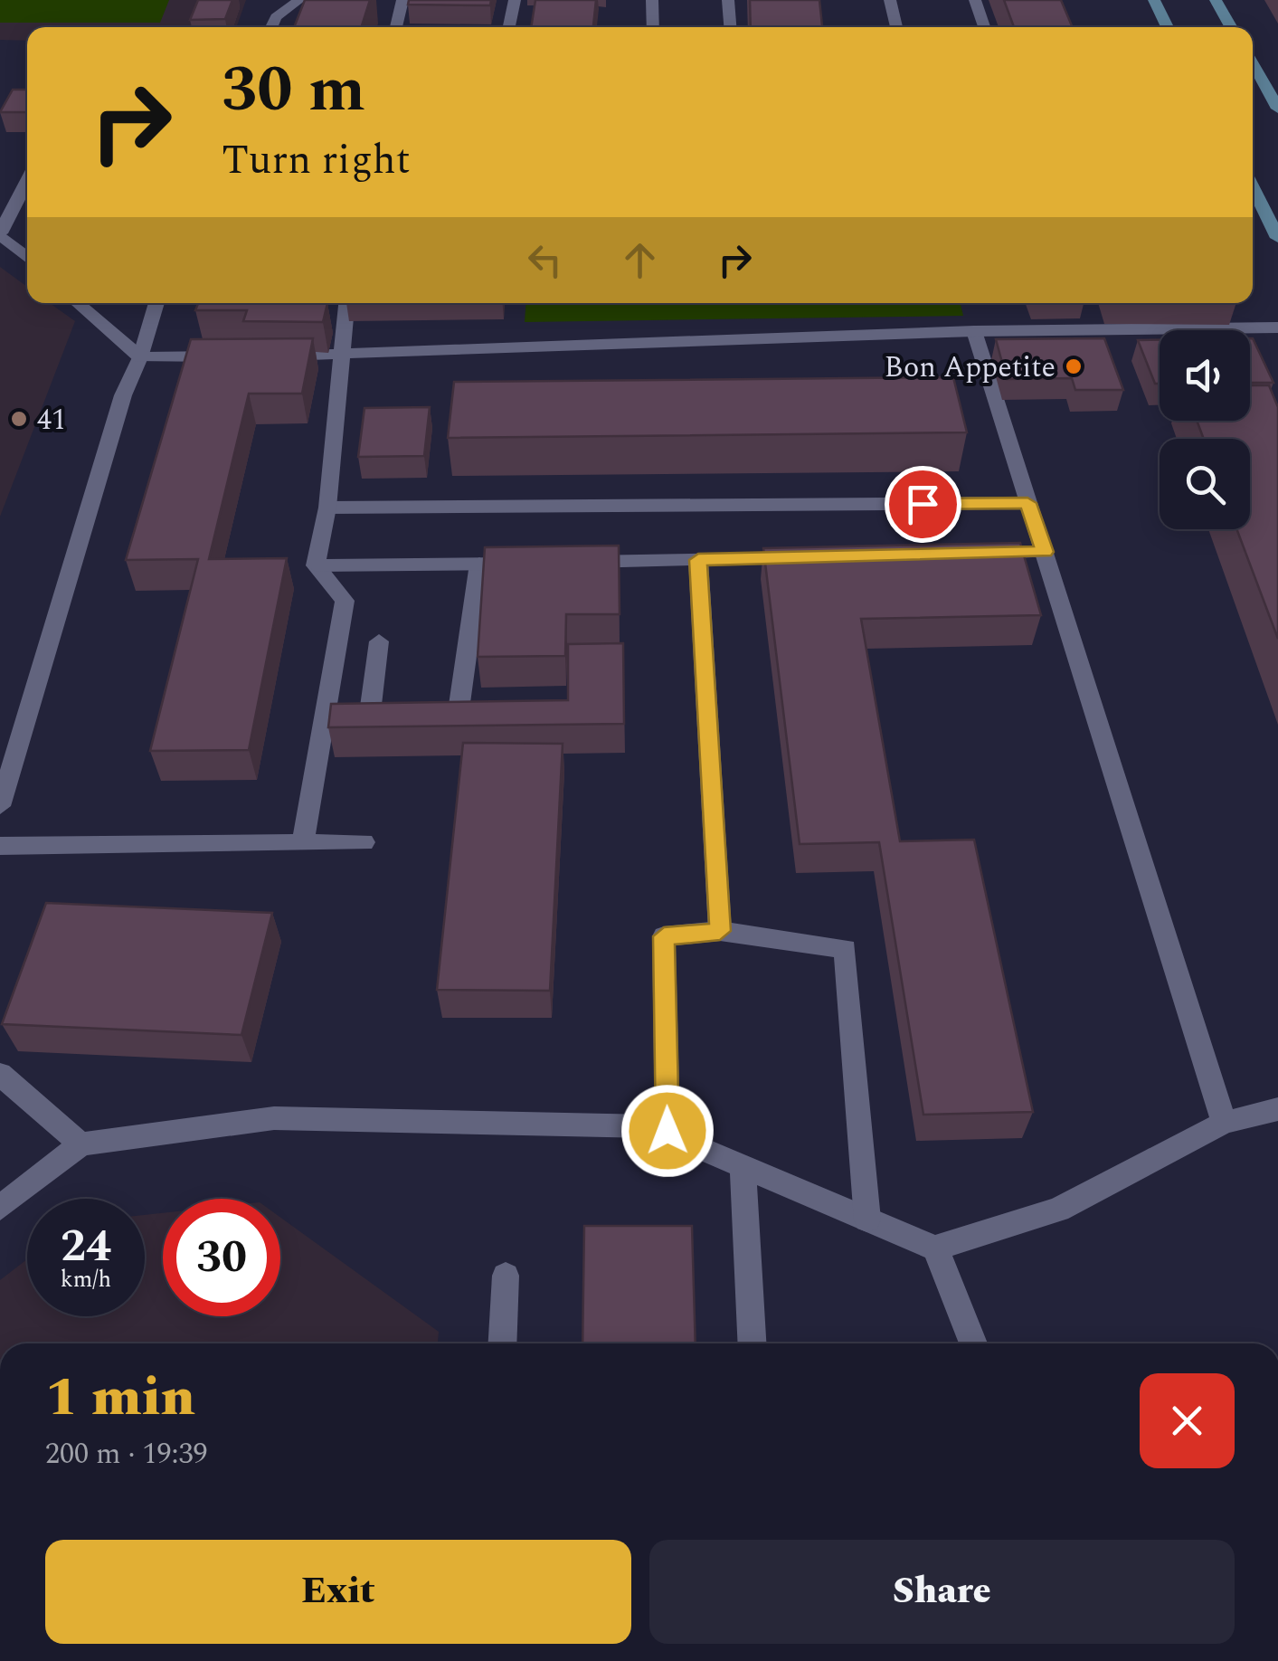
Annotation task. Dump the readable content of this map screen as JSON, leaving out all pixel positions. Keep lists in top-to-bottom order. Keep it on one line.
{"places":["Bon Appetite","41"],"page":{"turn":["30 m","Turn right"],"speed":"24 km/h","limit":"30","heading":["1 min","200 m · 19:39"],"buttons":["Exit","Share"]}}
